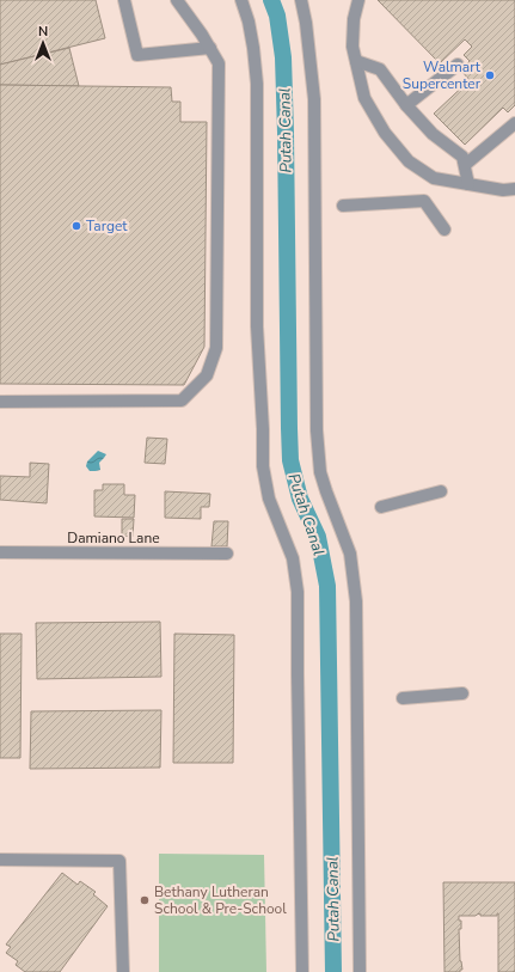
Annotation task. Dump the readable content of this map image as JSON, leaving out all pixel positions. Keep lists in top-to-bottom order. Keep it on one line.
{"streets":{"street":["Damiano Lane"]},"water":["Putah Canal"],"places":["Walmart Supercenter","Target","Bethany Lutheran School & Pre-School"],"north":"top"}
